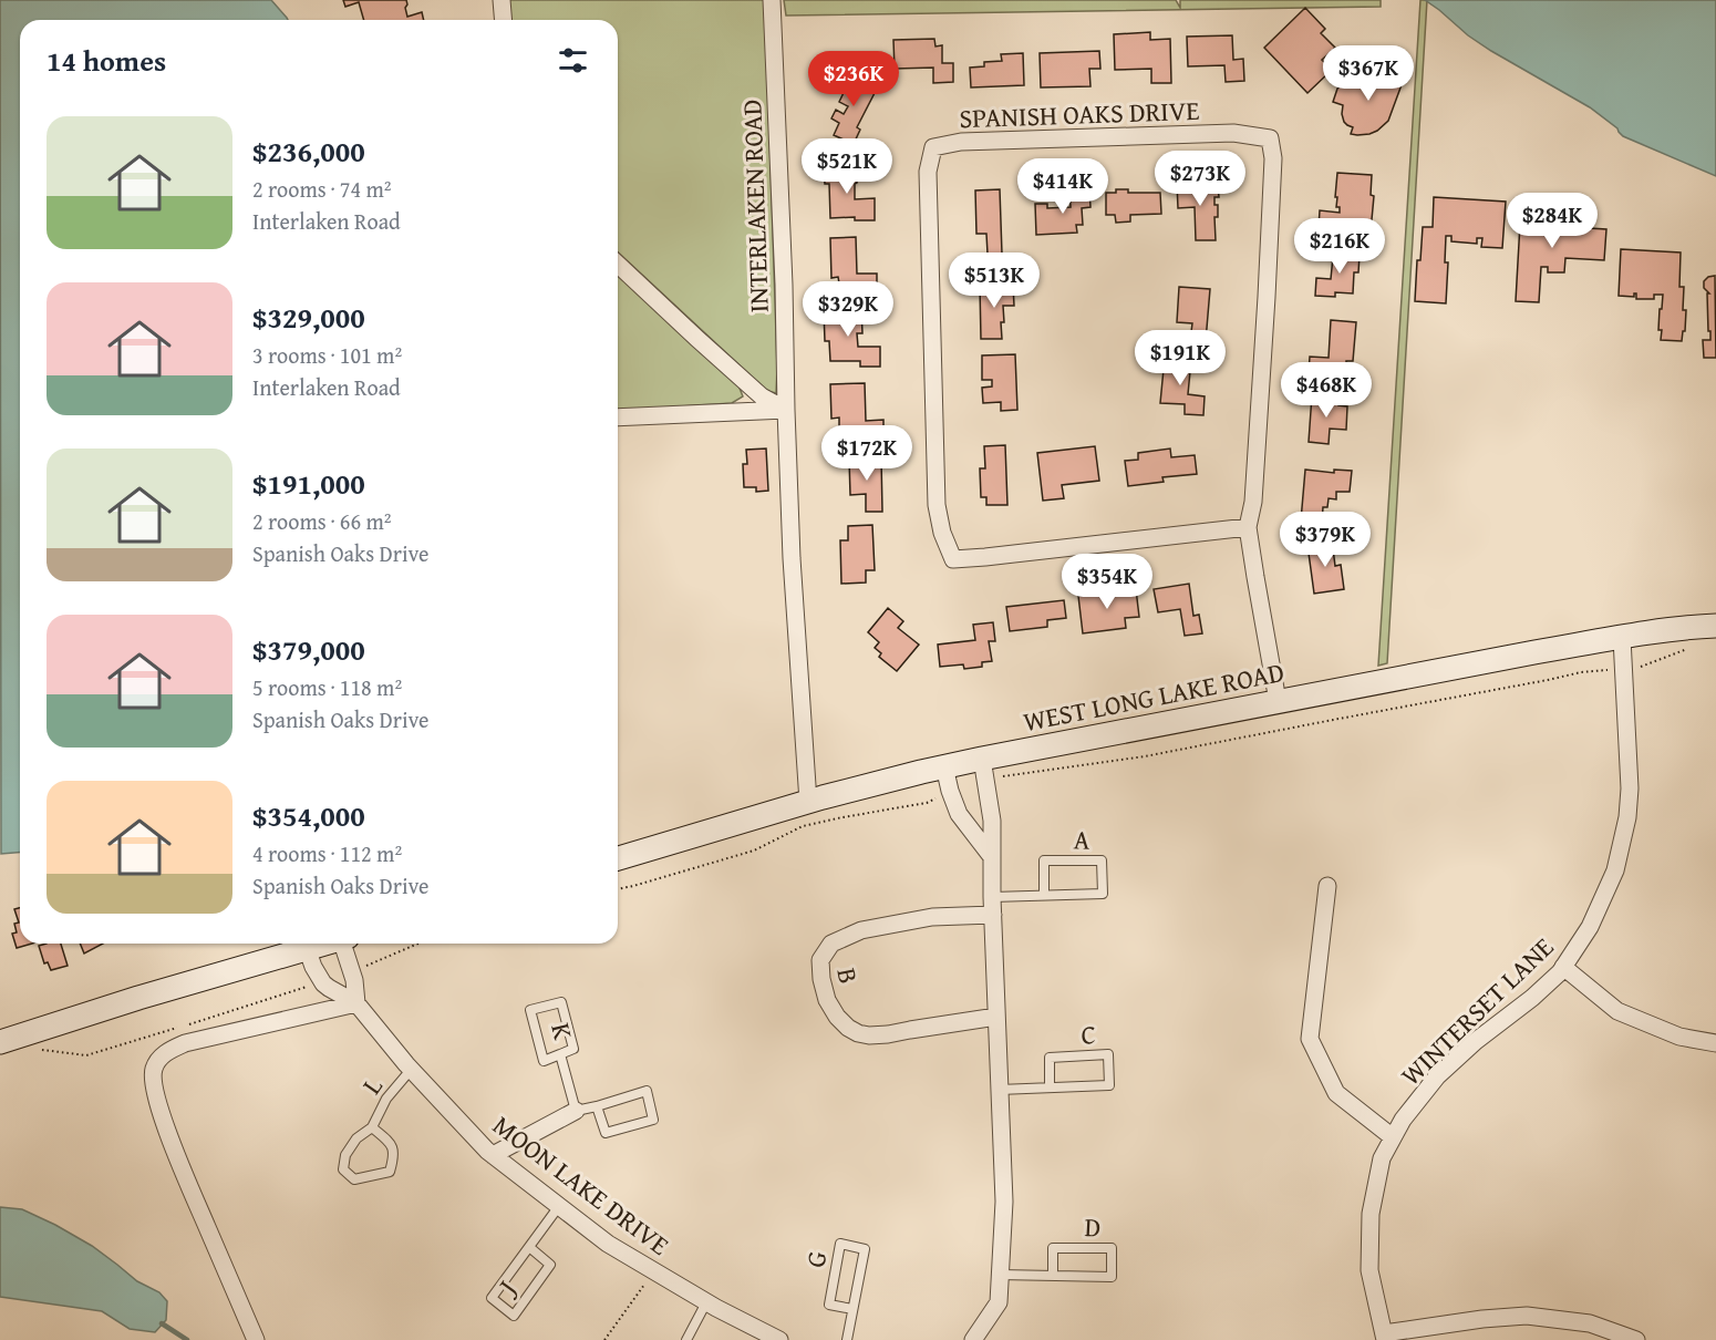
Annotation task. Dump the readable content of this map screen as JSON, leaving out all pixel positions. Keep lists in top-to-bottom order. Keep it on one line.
{"streets":{"main road":["WEST LONG LAKE ROAD"],"street":["SPANISH OAKS DRIVE","INTERLAKEN ROAD","B","WINTERSET LANE","MOON LAKE DRIVE"],"lane":["A","K","C","L","D","G","J"]},"crossings":[["SPANISH OAKS DRIVE","WEST LONG LAKE ROAD"],["INTERLAKEN ROAD","WEST LONG LAKE ROAD"],["WEST LONG LAKE ROAD","WINTERSET LANE"],["L","MOON LAKE DRIVE"],["MOON LAKE DRIVE","J"]],"page":{"heading":"14 homes","price":["$367K","$236K","$521K","$273K","$414K","$284K","$216K","$513K","$329K","$191K","$468K","$172K","$379K","$354K"],"list":[{"name":"$236,000","note":"2 rooms · 74 m² · Interlaken Road"},{"name":"$329,000","note":"3 rooms · 101 m² · Interlaken Road"},{"name":"$191,000","note":"2 rooms · 66 m² · Spanish Oaks Drive"},{"name":"$379,000","note":"5 rooms · 118 m² · Spanish Oaks Drive"},{"name":"$354,000","note":"4 rooms · 112 m² · Spanish Oaks Drive"}]}}
